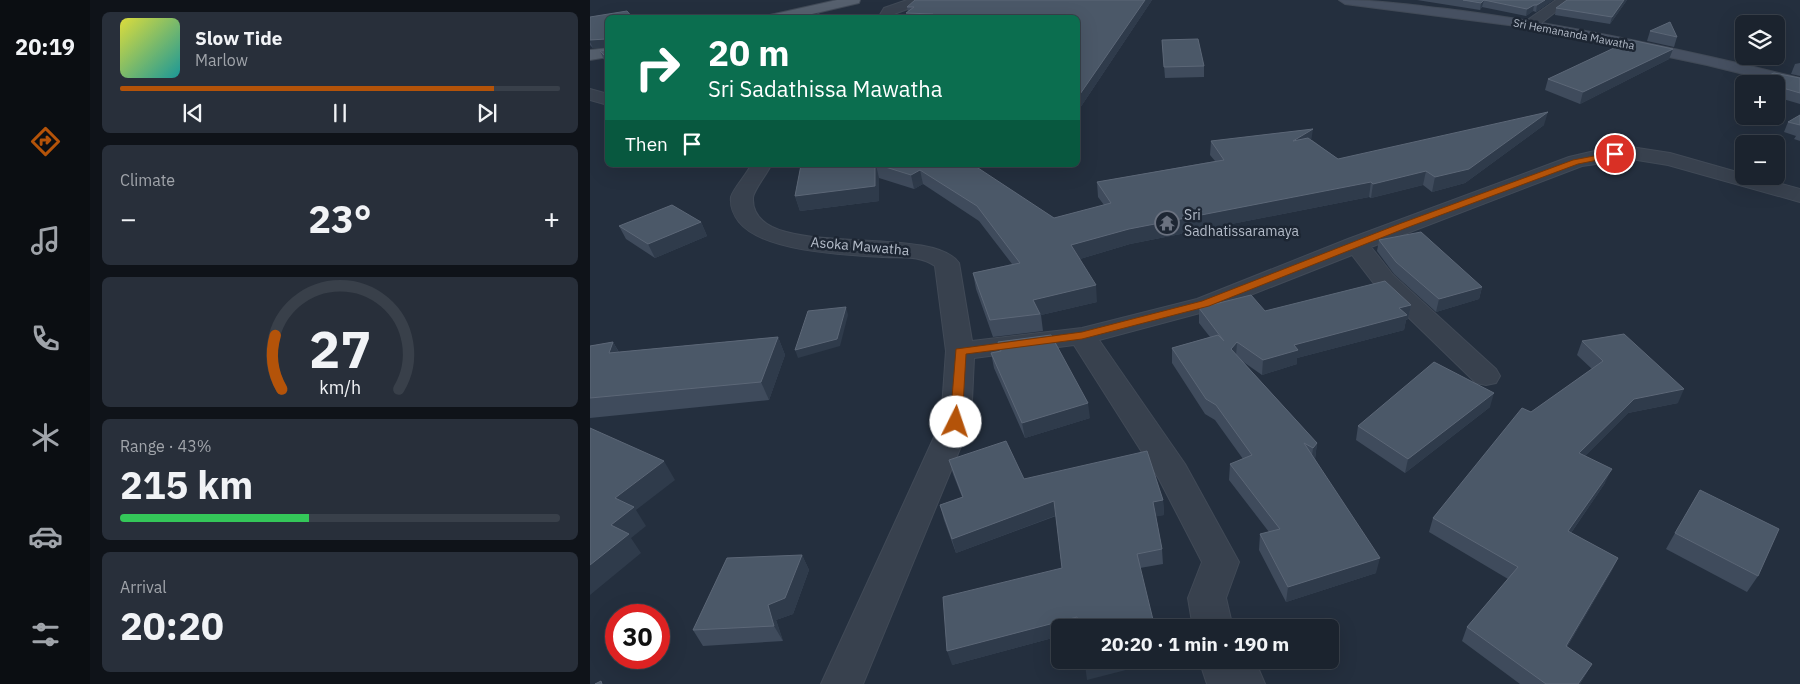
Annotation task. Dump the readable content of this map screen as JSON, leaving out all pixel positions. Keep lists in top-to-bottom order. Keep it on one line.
{"streets":{"main road":["Sri Hemananda Mawatha"],"street":["Asoka Mawatha"]},"places":{"temple":["Sri Sadhatissaramaya"]},"page":{"tabs":"20:19","map_buttons":["+","−"],"turn":["20 m","Sri Sadathissa Mawatha"],"song":["Slow Tide","Marlow"],"then":"Then","tile":["Climate",["Range · 43%","215 km"],["Arrival","20:20"]],"heat":["−","23°","+"],"limit":"30","trip":"20:20 · 1 min · 190 m","gauge":["27","km/h"]}}
